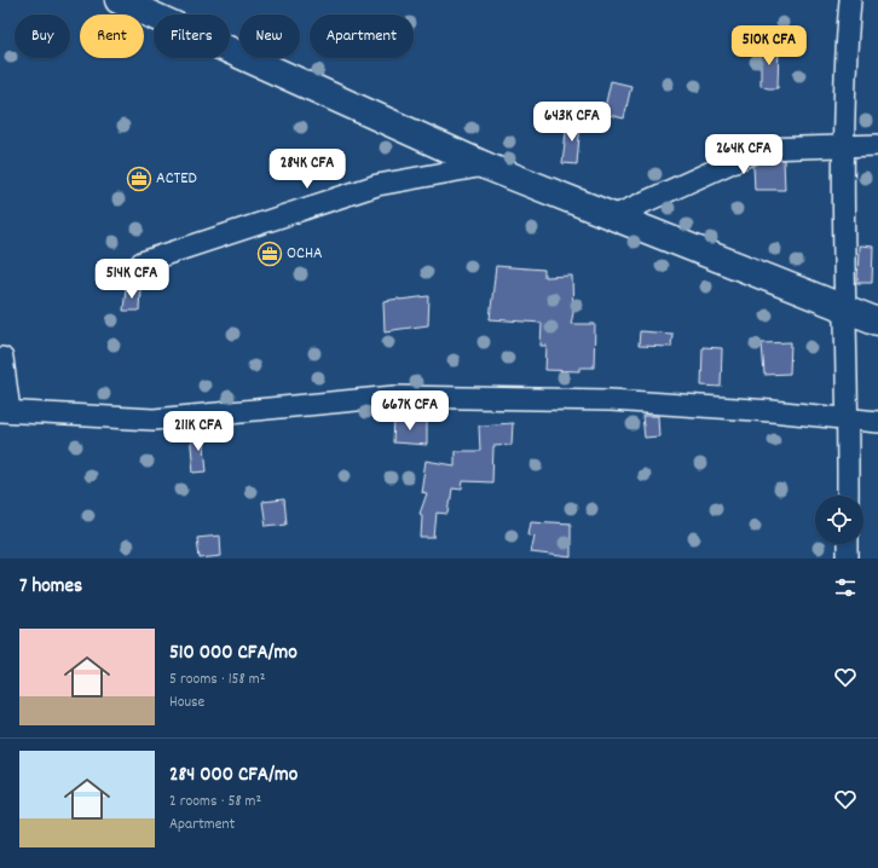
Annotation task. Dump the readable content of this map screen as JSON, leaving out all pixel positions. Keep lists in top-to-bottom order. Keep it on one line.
{"places":{"office":["ACTED","OCHA"]},"page":{"chip":["Buy","Rent","Filters","New","Apartment"],"price":["510K CFA","643K CFA","264K CFA","284K CFA","514K CFA","667K CFA","211K CFA"],"heading":"7 homes","list":[{"name":"510 000 CFA/mo","note":"5 rooms · 158 m² · House"},{"name":"284 000 CFA/mo","note":"2 rooms · 58 m² · Apartment"}]}}
